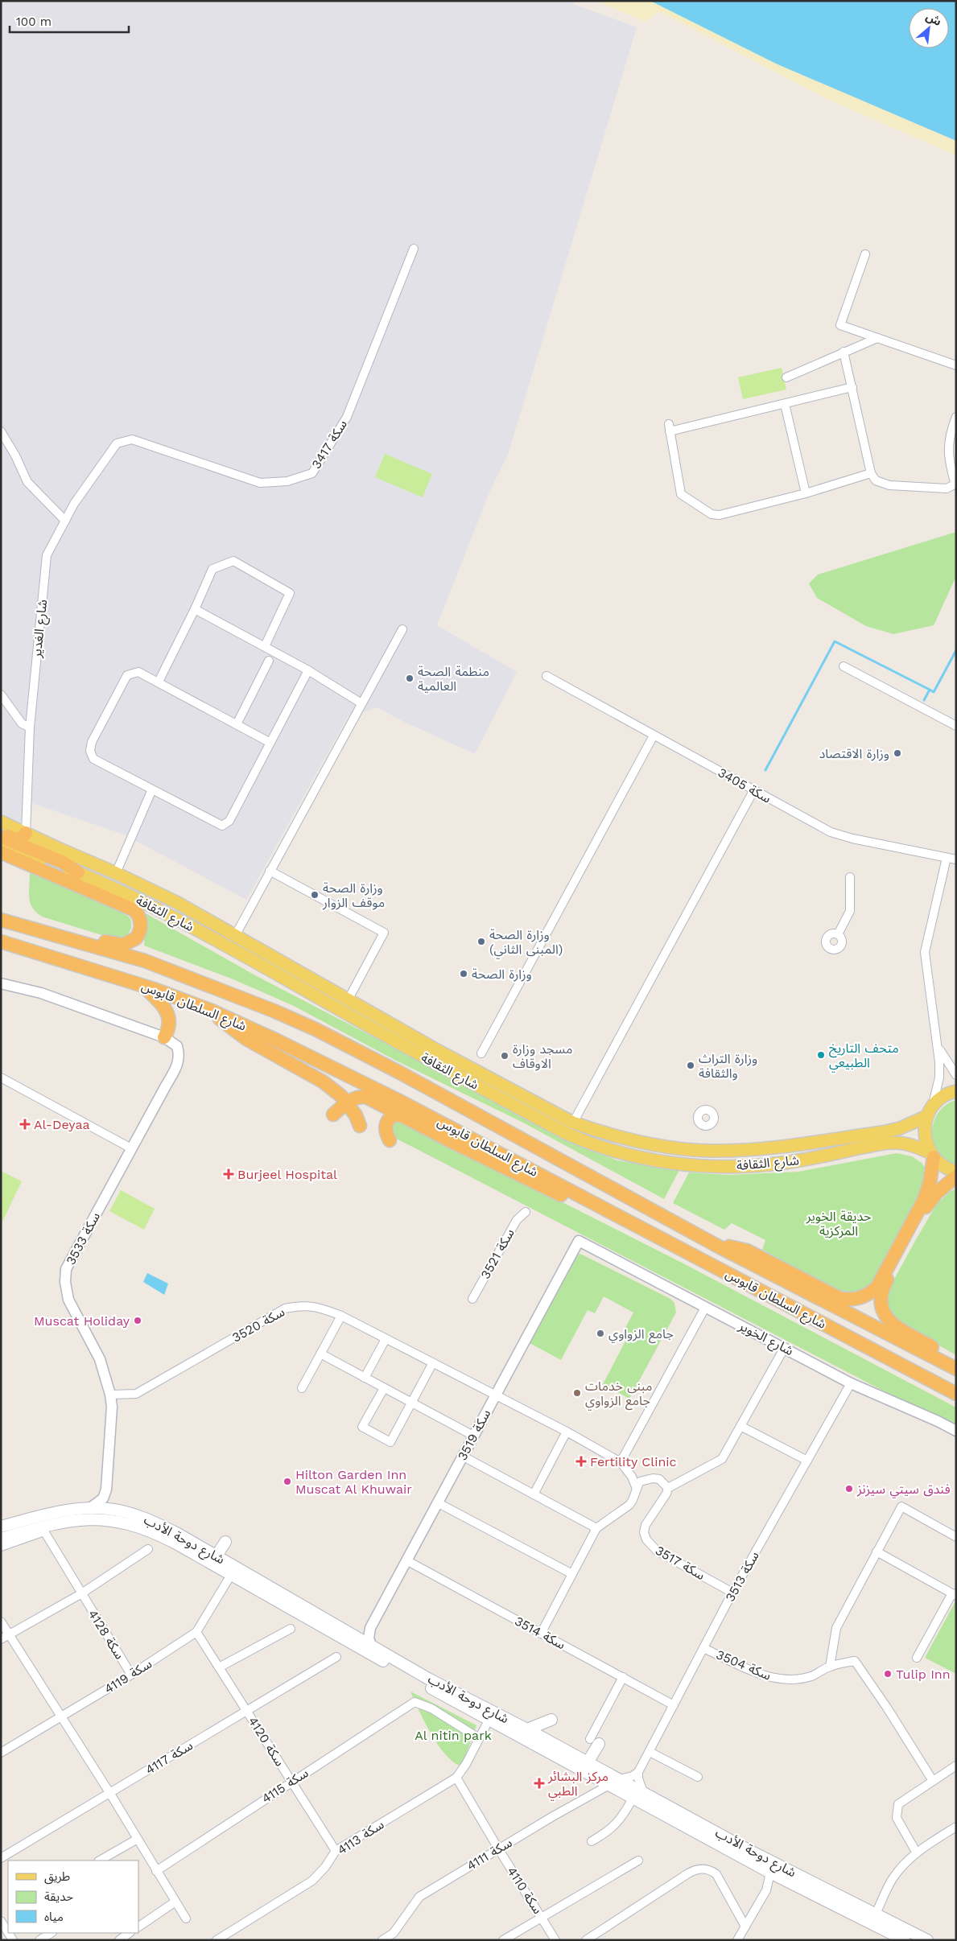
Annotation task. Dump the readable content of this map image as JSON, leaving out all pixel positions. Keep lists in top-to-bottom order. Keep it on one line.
{"streets":{"highway":["شارع السلطان قابوس"],"main road":["شارع الثقافة","شارع دوحة الأدب"],"street":["سكة 3417","شارع الغدير","سكة 3405","سكة 3533","سكة 3521","سكة 3520","شارع الخوير","سكة 3519","سكة 3517","سكة 3513","سكة 3514","سكة 4128","سكة 3504","سكة 4119","سكة 4120","سكة 4117","سكة 4115","سكة 4113","سكة 4111","سكة 4110"]},"crossings":[["سكة 3417","شارع الغدير"],["شارع الغدير","شارع الثقافة"],["سكة 3533","سكة 3520"],["سكة 3520","سكة 3519"],["شارع الخوير","سكة 3519"],["شارع الخوير","سكة 3513"],["سكة 3519","سكة 3514"],["شارع دوحة الأدب","سكة 4119"],["شارع دوحة الأدب","سكة 4113"],["شارع دوحة الأدب","سكة 4111"],["سكة 3517","سكة 3513"],["سكة 3513","سكة 3514"],["سكة 3513","سكة 3504"],["سكة 4128","سكة 4119"],["سكة 4119","سكة 4120"],["سكة 4120","سكة 4117"],["سكة 4120","سكة 4115"],["سكة 4120","سكة 4113"],["سكة 4115","سكة 4113"],["سكة 4113","سكة 4110"],["سكة 4111","سكة 4110"]],"parks":["حديقة الخوير المركزية","Al nitin park"],"places":{"other":["منطمة الصحة العالمية","وزارة الاقتصاد","وزارة الصحة موقف الزوار","وزارة الصحة (المبنى الثاني)","وزارة الصحة","متحف التاريخ الطبيعي","مسجد وزارة الاوقاف","وزارة التراث والثقافة","Muscat Holiday","جامع الزواوي","مبنى خدمات جامع الزواوي","Hilton Garden Inn Muscat Al Khuwair","فندق سيتي سيزنز","Tulip Inn"],"health":["Al-Deyaa","Burjeel Hospital","Fertility Clinic","مركز البشائر الطبي"]},"legend":["طريق","حديقة","مياه"],"scale_bar":"100 m","north":"top right"}
